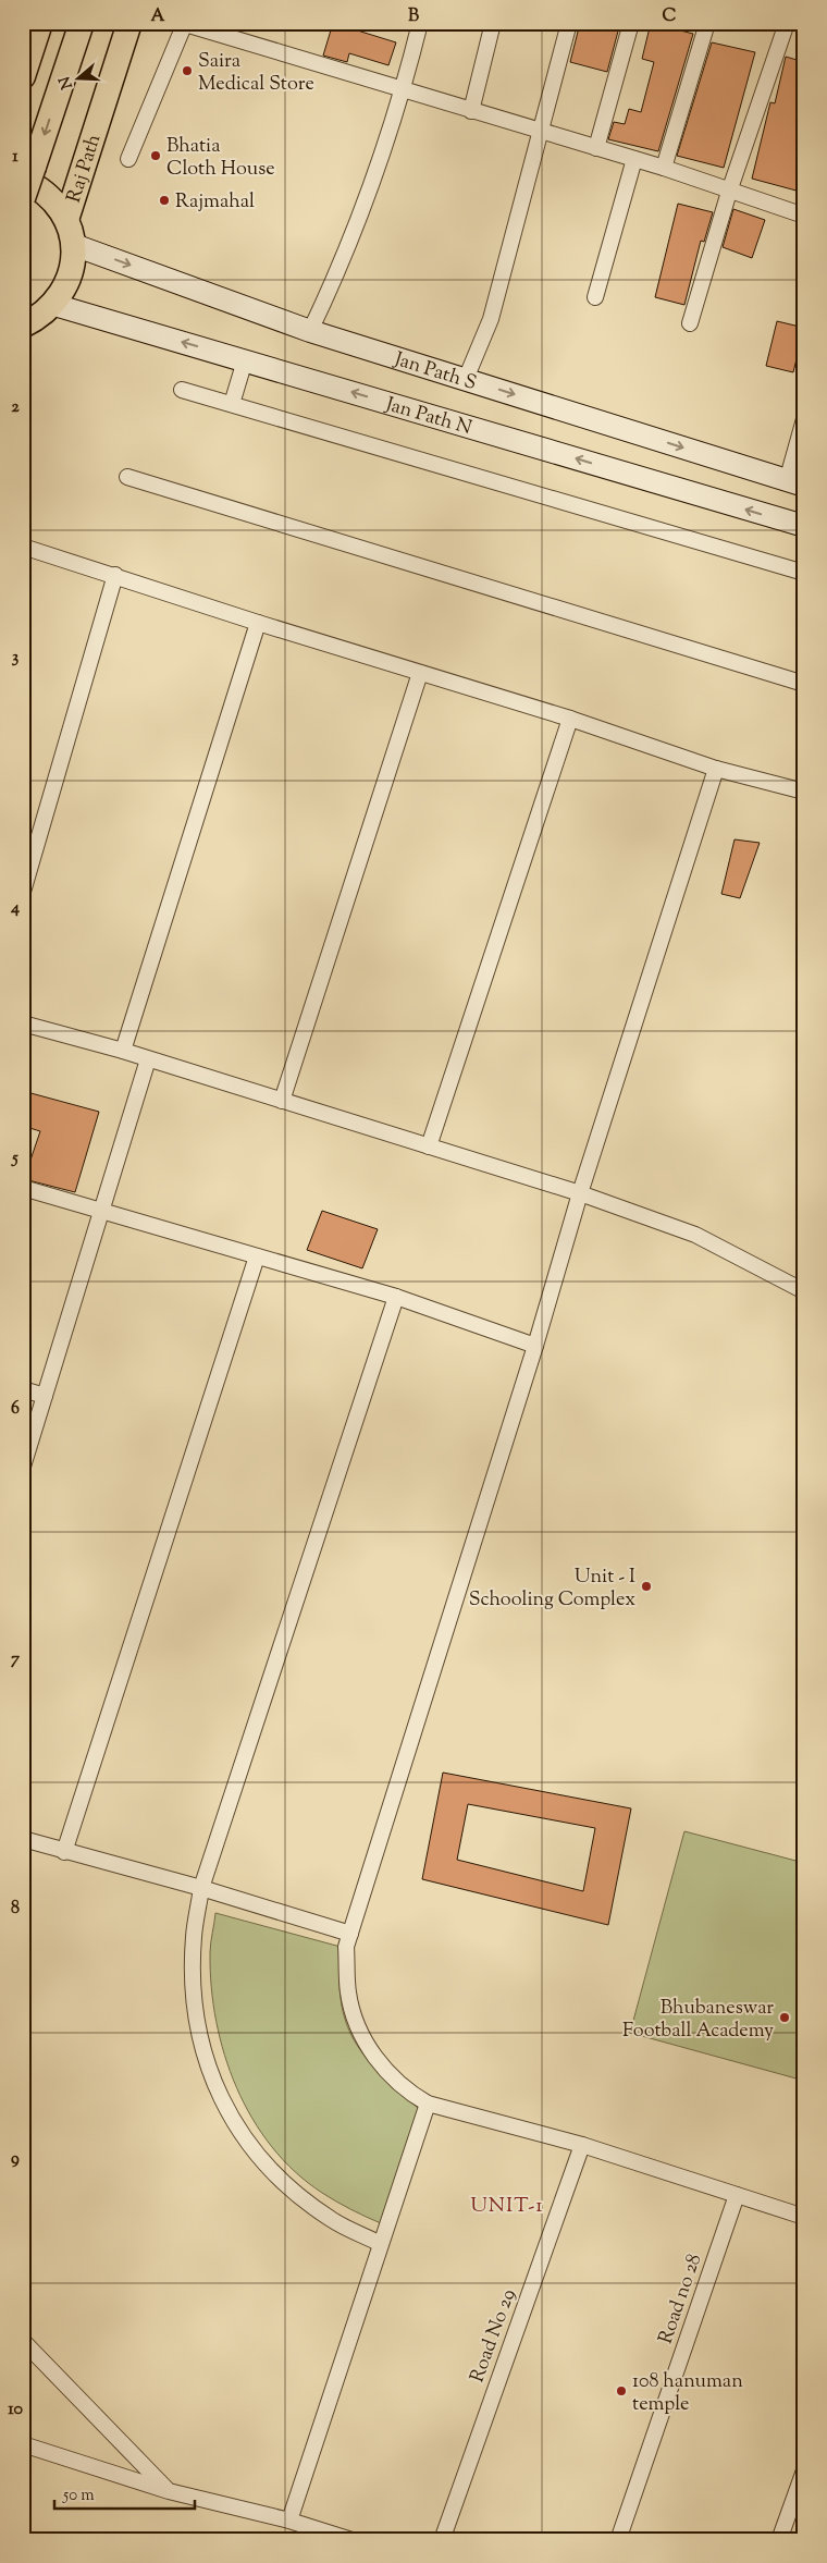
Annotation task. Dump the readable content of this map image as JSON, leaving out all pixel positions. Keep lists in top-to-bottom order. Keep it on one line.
{"streets":{"main road":["Raj Path","Jan Path S","Jan Path N"],"street":["Road no 28","Road No 29"]},"crossings":[["Raj Path","Jan Path S"],["Raj Path","Jan Path N"]],"one_way":["Jan Path S","Jan Path N"],"districts":["UNIT-1"],"places":["Saira Medical Store","Bhatia Cloth House","Rajmahal","Unit - I Schooling Complex","Bhubaneswar Football Academy","108 hanuman temple"],"scale_bar":"50 m","north":"left","grid":{"columns":["A","B","C"],"rows":["1","2","3","4","5","6","7","8","9","10"]}}
